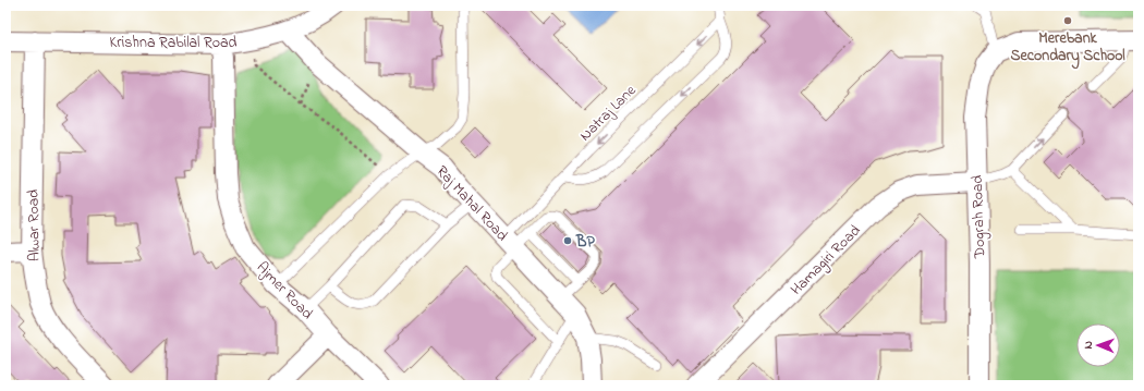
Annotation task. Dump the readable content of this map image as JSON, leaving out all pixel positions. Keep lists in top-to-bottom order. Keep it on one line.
{"streets":{"street":["Krishna Rabilal Road","Raj Mahal Road","Dograh Road","Alwar Road","Hamagiri Road","Ajmer Road"],"lane":["Natraj Lane"]},"crossings":[["Krishna Rabilal Road","Raj Mahal Road"],["Krishna Rabilal Road","Alwar Road"],["Krishna Rabilal Road","Ajmer Road"],["Natraj Lane","Raj Mahal Road"],["Dograh Road","Hamagiri Road"]],"one_way":["Natraj Lane"],"places":["Merebank Secondary School","BP"],"north":"left"}
